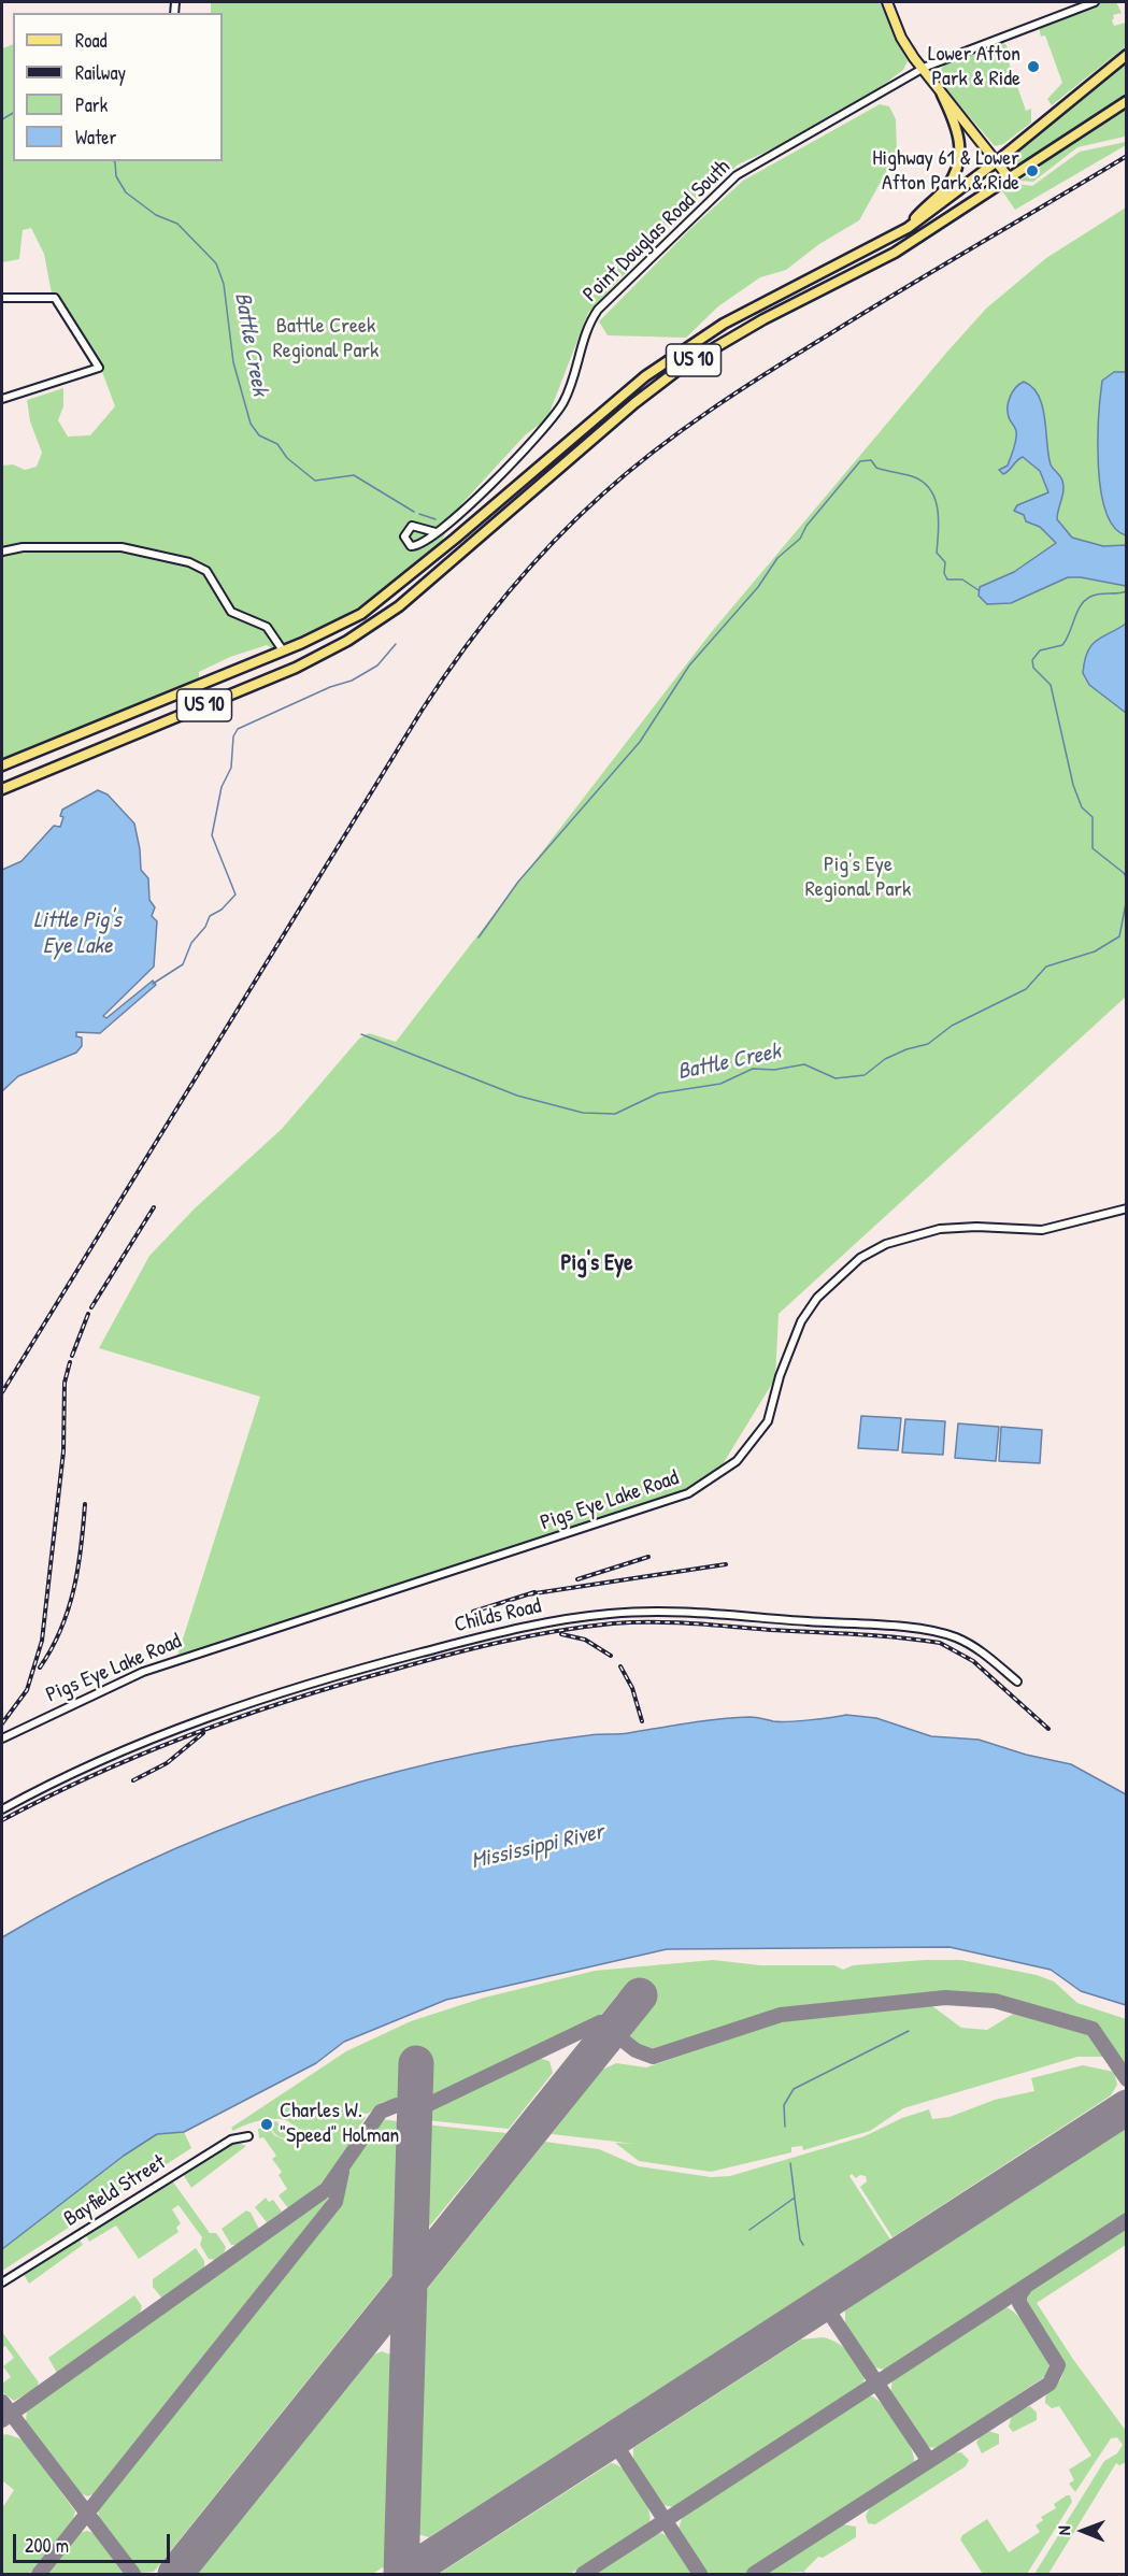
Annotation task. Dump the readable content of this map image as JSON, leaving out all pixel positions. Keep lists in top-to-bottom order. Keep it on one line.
{"streets":{"highway":["US 10"],"street":["Point Douglas Road South","Pigs Eye Lake Road","Childs Road","Bayfield Street"]},"districts":["Pig's Eye"],"water":["Battle Creek","Little Pig's Eye Lake","Mississippi River"],"parks":["Battle Creek Regional Park","Pig's Eye Regional Park"],"places":["Lower Afton Park & Ride","Highway 61 & Lower Afton Park & Ride","Charles W. \"Speed\" Holman"],"legend":["Road","Railway","Park","Water"],"scale_bar":"200 m","north":"left"}
